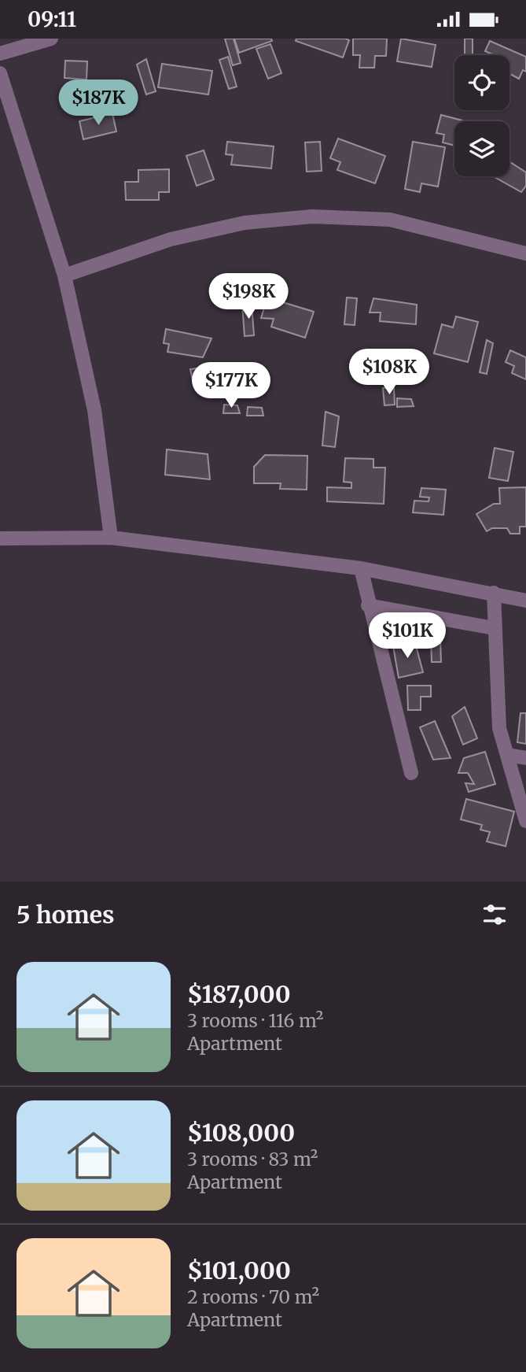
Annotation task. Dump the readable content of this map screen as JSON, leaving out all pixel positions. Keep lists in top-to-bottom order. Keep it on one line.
{"page":{"status":"09:11","price":["$187K","$198K","$108K","$177K","$101K"],"heading":"5 homes","list":[{"name":"$187,000","note":"3 rooms · 116 m² · Apartment"},{"name":"$108,000","note":"3 rooms · 83 m² · Apartment"},{"name":"$101,000","note":"2 rooms · 70 m² · Apartment"}]}}
